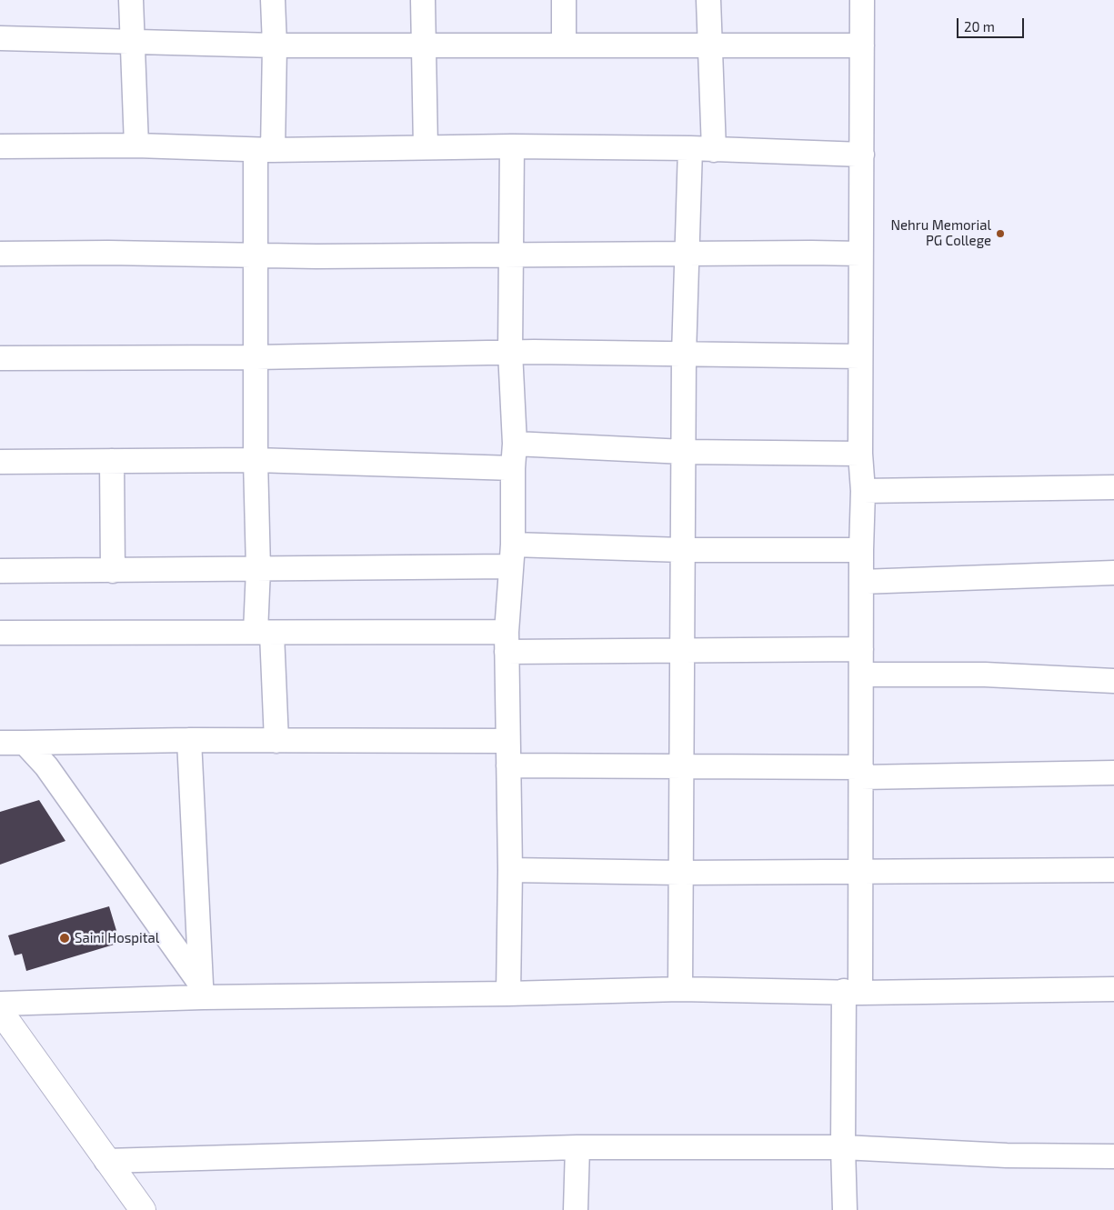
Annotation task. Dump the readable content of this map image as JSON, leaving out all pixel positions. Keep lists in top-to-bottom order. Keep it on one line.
{"places":["Nehru Memorial PG College","Saini Hospital"],"scale_bar":"20 m"}
